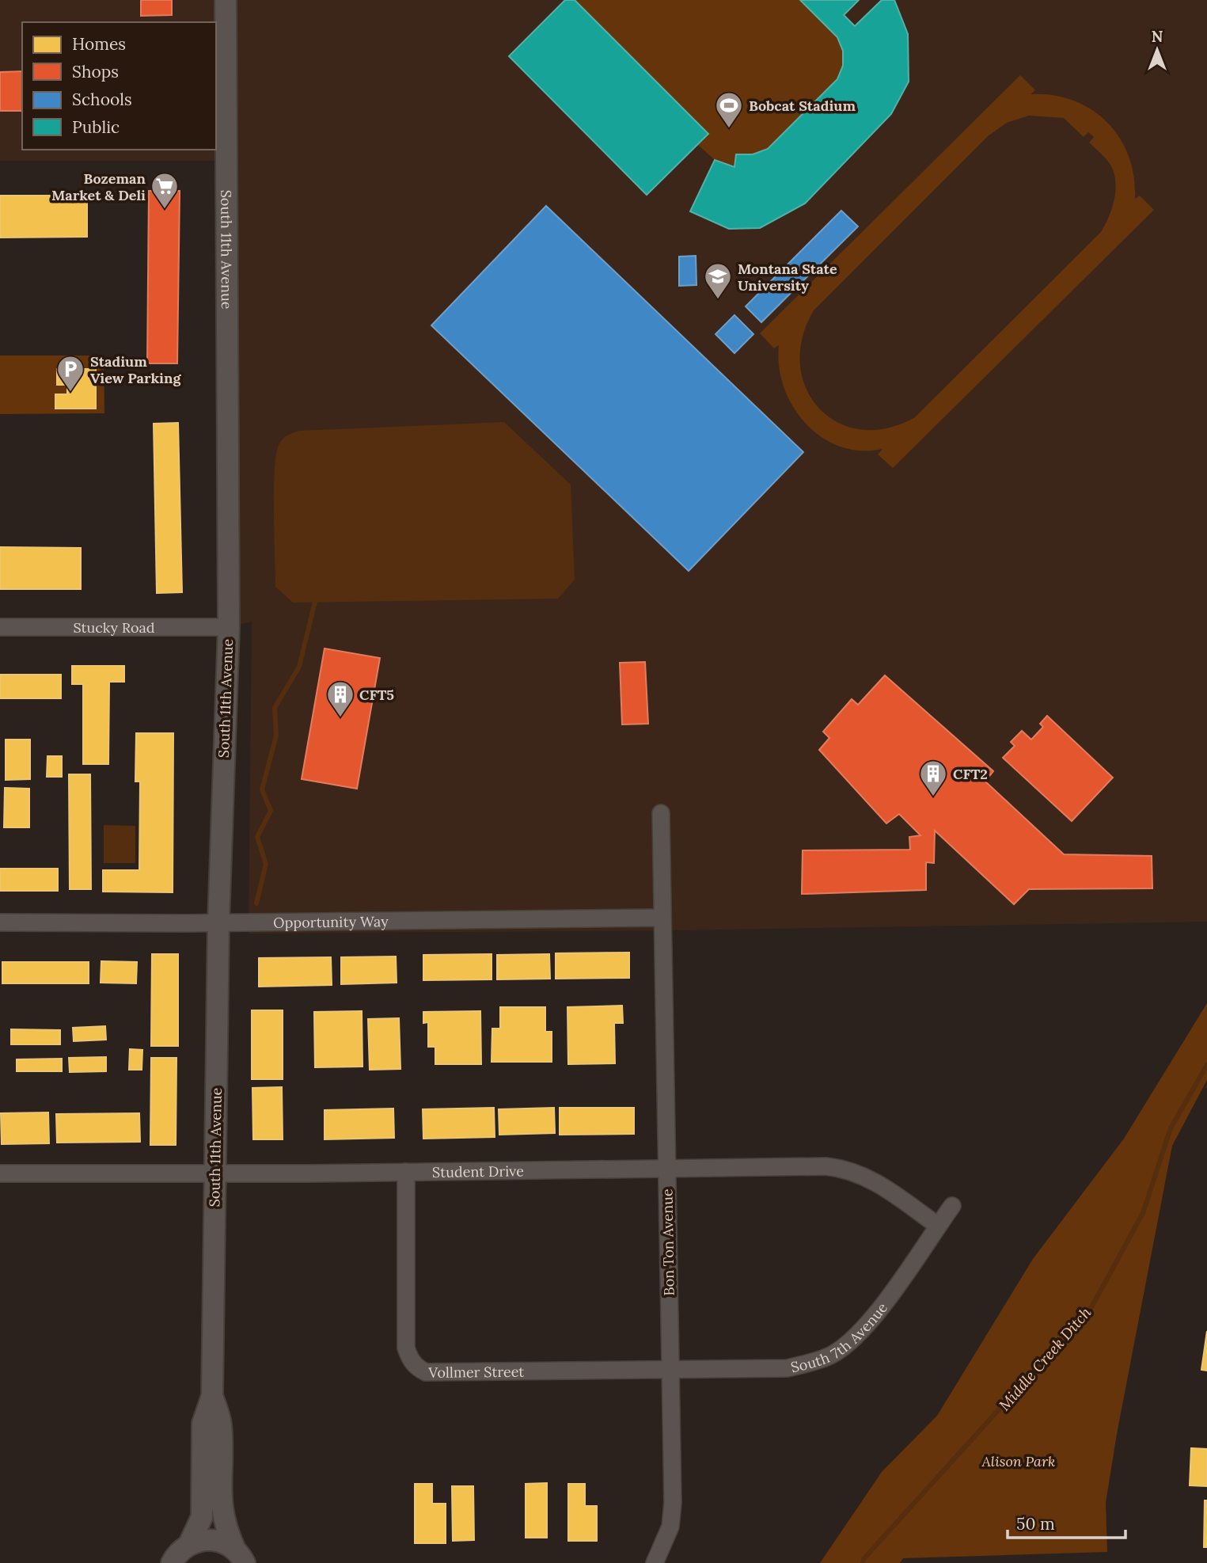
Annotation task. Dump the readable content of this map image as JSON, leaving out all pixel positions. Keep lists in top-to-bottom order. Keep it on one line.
{"streets":{"street":["South 11th Avenue","Stucky Road","Opportunity Way","Student Drive","Bon Ton Avenue","South 7th Avenue","Vollmer Street"]},"crossings":[["South 11th Avenue","Stucky Road"],["South 11th Avenue","Opportunity Way"],["South 11th Avenue","Student Drive"],["Opportunity Way","Bon Ton Avenue"],["Student Drive","Bon Ton Avenue"],["Student Drive","South 7th Avenue"],["Student Drive","Vollmer Street"],["Bon Ton Avenue","South 7th Avenue"],["Bon Ton Avenue","Vollmer Street"],["South 7th Avenue","Vollmer Street"]],"water":["Middle Creek Ditch"],"parks":["Alison Park"],"places":{"sports":["Bobcat Stadium"],"supermarket":["Bozeman Market & Deli"],"school or university":["Montana State University"],"parking":["Stadium View Parking"],"building":["CFT5","CFT2"]},"legend":["Homes","Shops","Schools","Public"],"scale_bar":"50 m","north":"top"}
